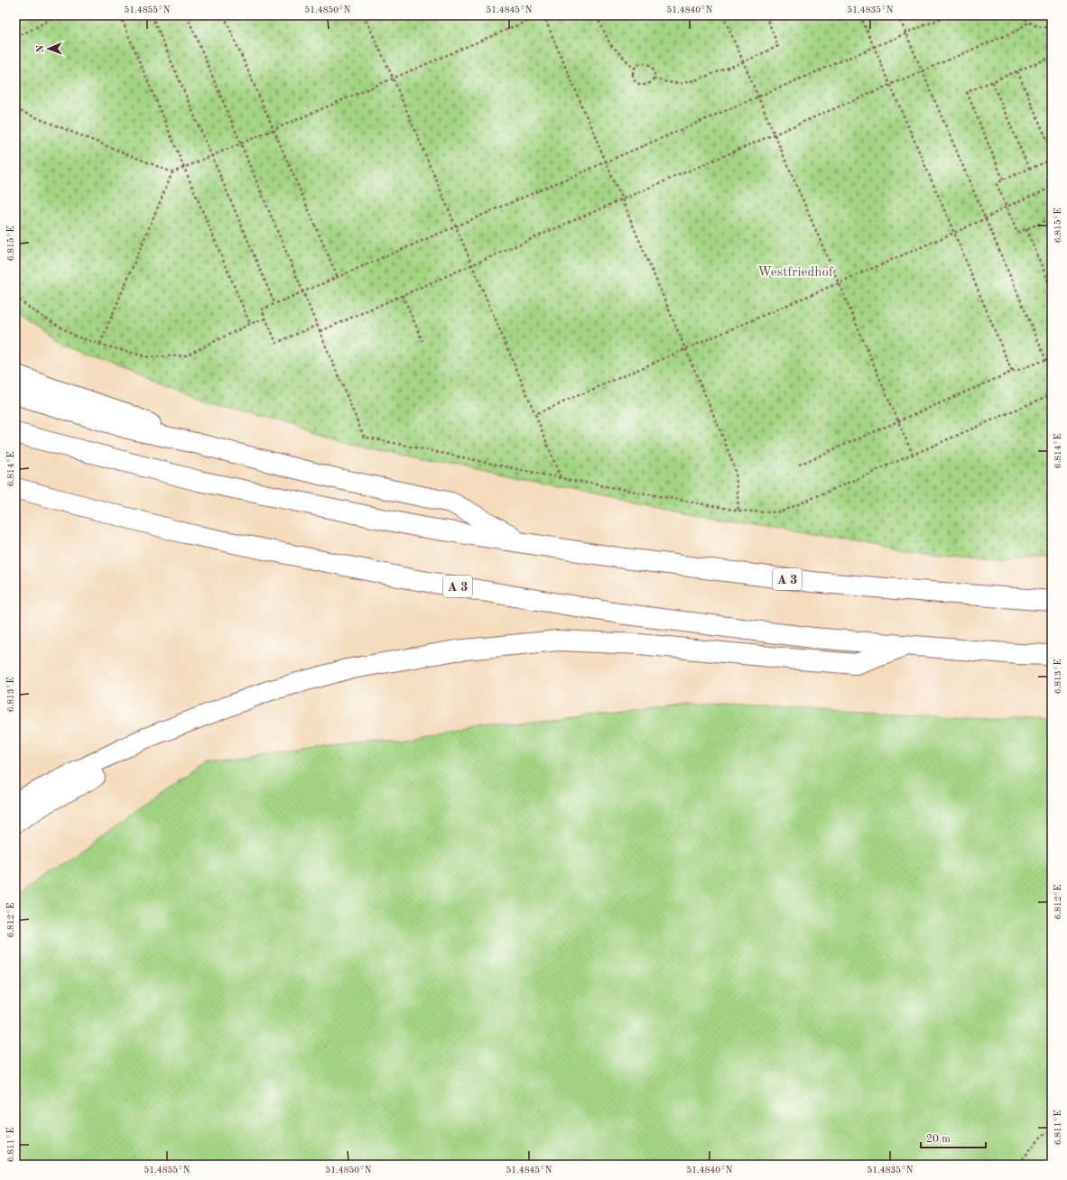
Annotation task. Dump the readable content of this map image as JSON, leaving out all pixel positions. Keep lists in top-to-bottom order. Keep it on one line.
{"streets":{"highway":["A 3"]},"parks":["Westfriedhof"],"scale_bar":"20 m","north":"left","coordinates":["51.4855°N","51.4850°N","51.4845°N","51.4840°N","51.4835°N","6.815°E","6.814°E","6.813°E","6.812°E","6.811°E"]}
